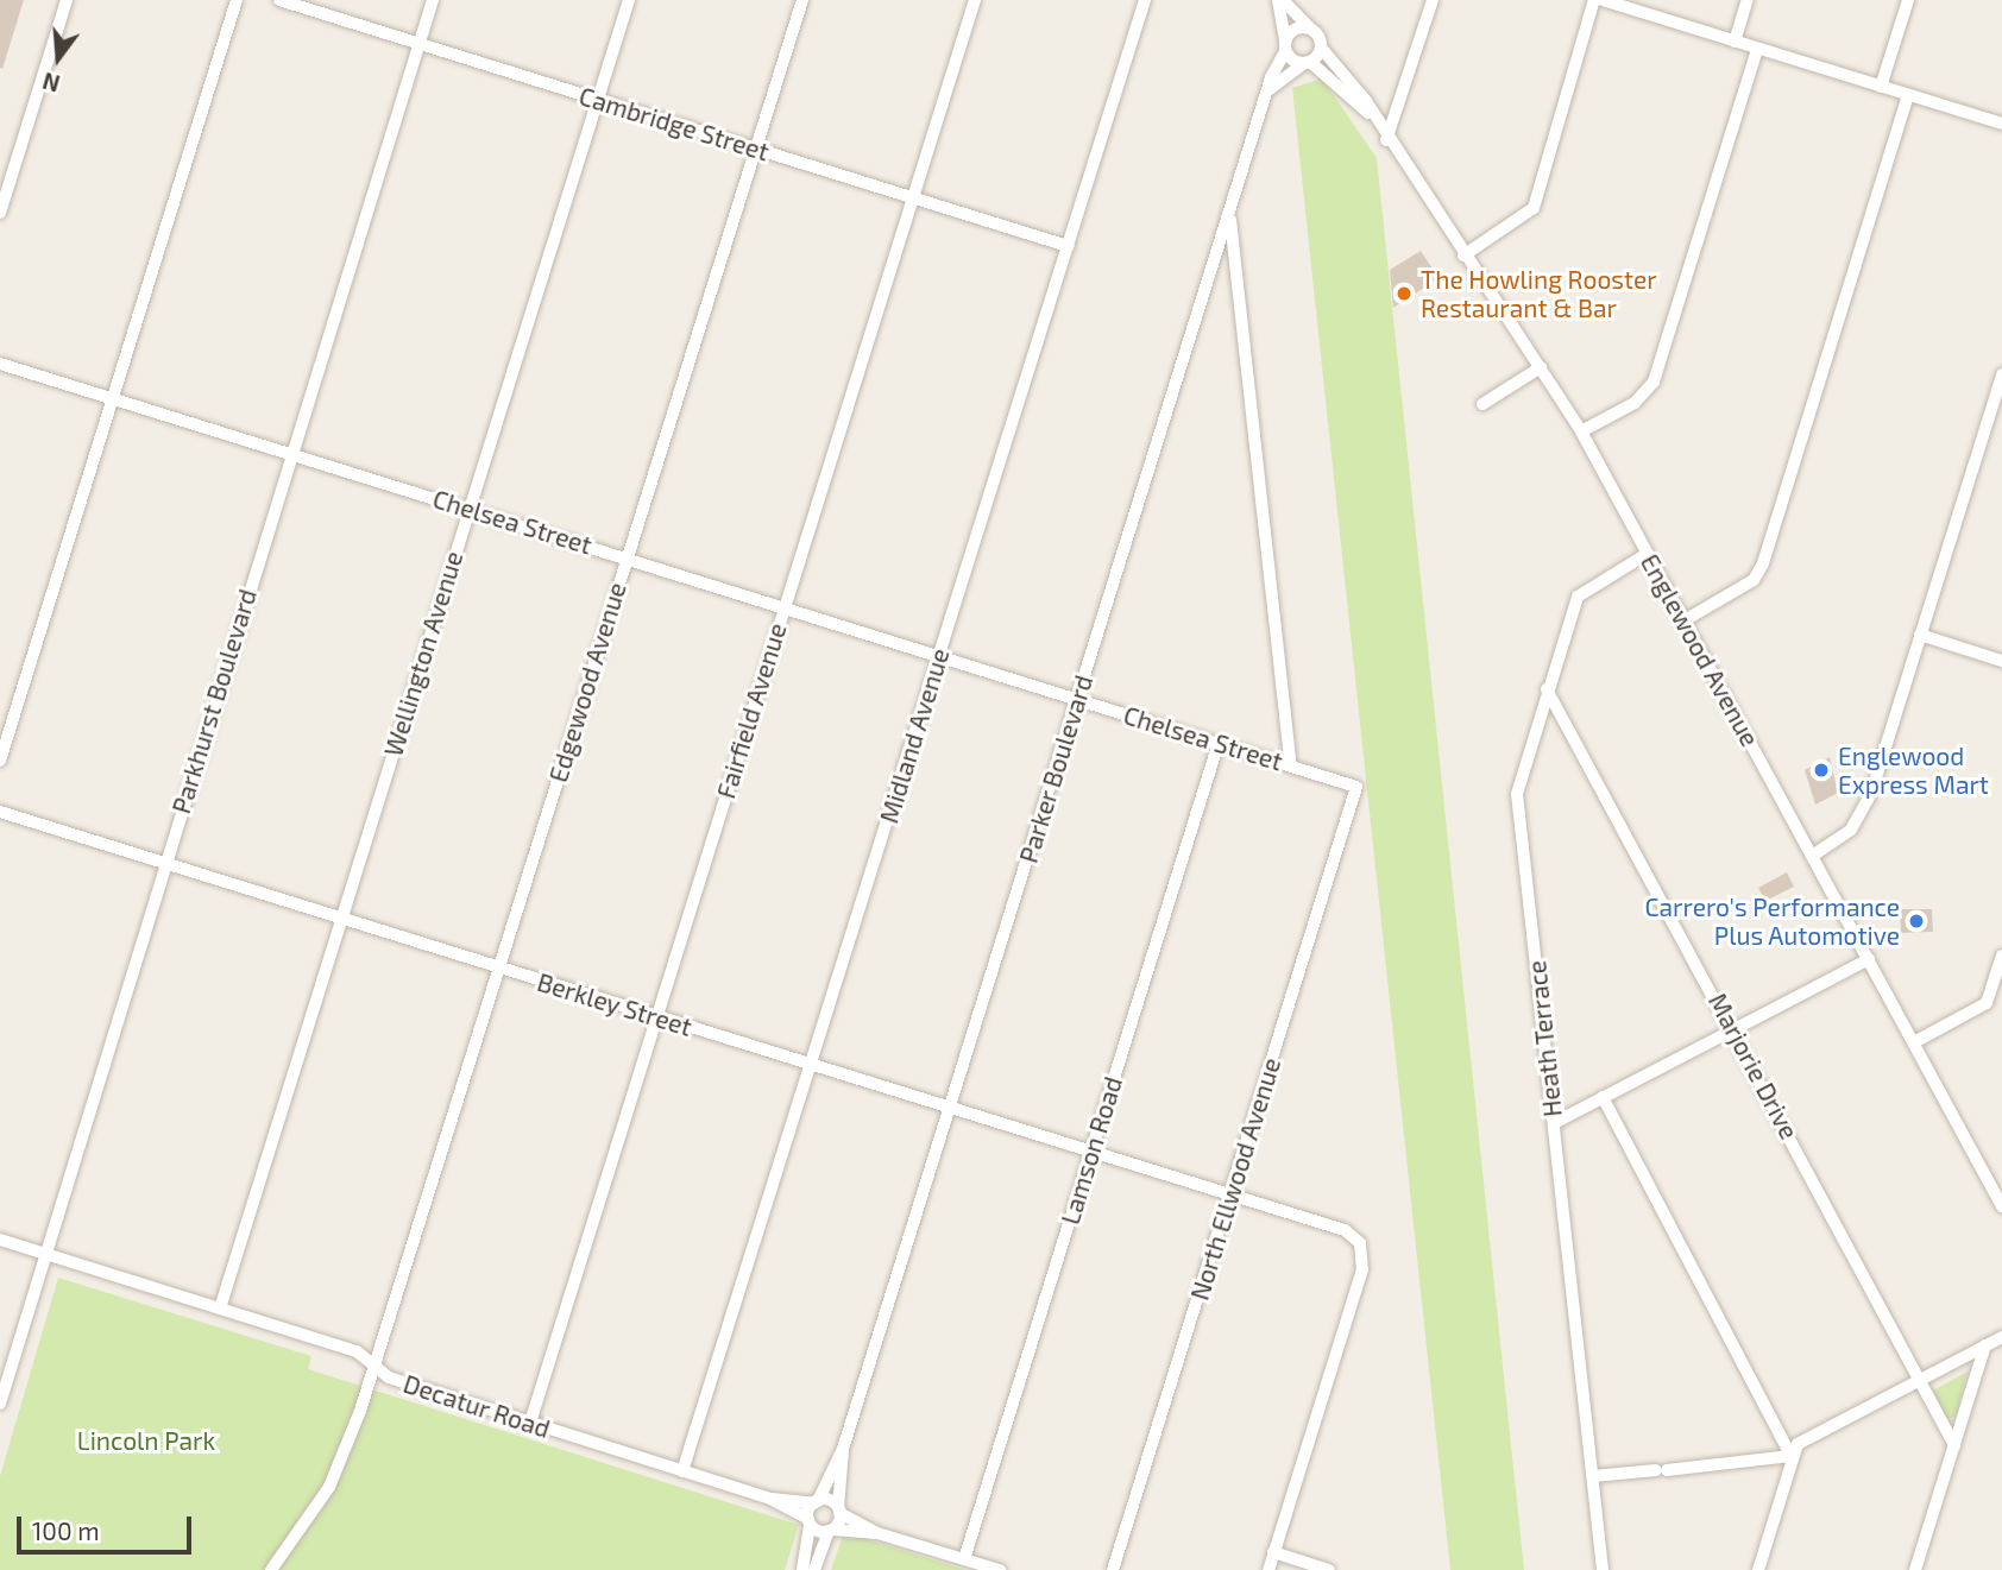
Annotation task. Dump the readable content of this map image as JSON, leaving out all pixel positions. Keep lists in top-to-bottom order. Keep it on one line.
{"streets":{"street":["Cambridge Street","Chelsea Street","Englewood Avenue","Wellington Avenue","Edgewood Avenue","Parkhurst Boulevard","Fairfield Avenue","Midland Avenue","Parker Boulevard","Berkley Street","Heath Terrace","Marjorie Drive","Lamson Road","North Ellwood Avenue","Decatur Road"]},"crossings":[["Cambridge Street","Wellington Avenue"],["Cambridge Street","Edgewood Avenue"],["Cambridge Street","Parkhurst Boulevard"],["Cambridge Street","Fairfield Avenue"],["Cambridge Street","Midland Avenue"],["Chelsea Street","Wellington Avenue"],["Chelsea Street","Edgewood Avenue"],["Chelsea Street","Parkhurst Boulevard"],["Chelsea Street","Fairfield Avenue"],["Chelsea Street","Midland Avenue"],["Chelsea Street","Parker Boulevard"],["Chelsea Street","Lamson Road"],["Chelsea Street","North Ellwood Avenue"],["Englewood Avenue","Parker Boulevard"],["Englewood Avenue","Heath Terrace"],["Wellington Avenue","Berkley Street"],["Wellington Avenue","Decatur Road"],["Edgewood Avenue","Berkley Street"],["Edgewood Avenue","Decatur Road"],["Parkhurst Boulevard","Berkley Street"],["Parkhurst Boulevard","Decatur Road"],["Fairfield Avenue","Berkley Street"],["Fairfield Avenue","Decatur Road"],["Midland Avenue","Berkley Street"],["Midland Avenue","Decatur Road"],["Parker Boulevard","Berkley Street"],["Parker Boulevard","Decatur Road"],["Berkley Street","Lamson Road"],["Berkley Street","North Ellwood Avenue"],["Heath Terrace","Marjorie Drive"]],"parks":["Lincoln Park"],"places":["The Howling Rooster Restaurant & Bar","Englewood Express Mart","Carrero's Performance Plus Automotive"],"scale_bar":"100 m","north":"bottom"}
